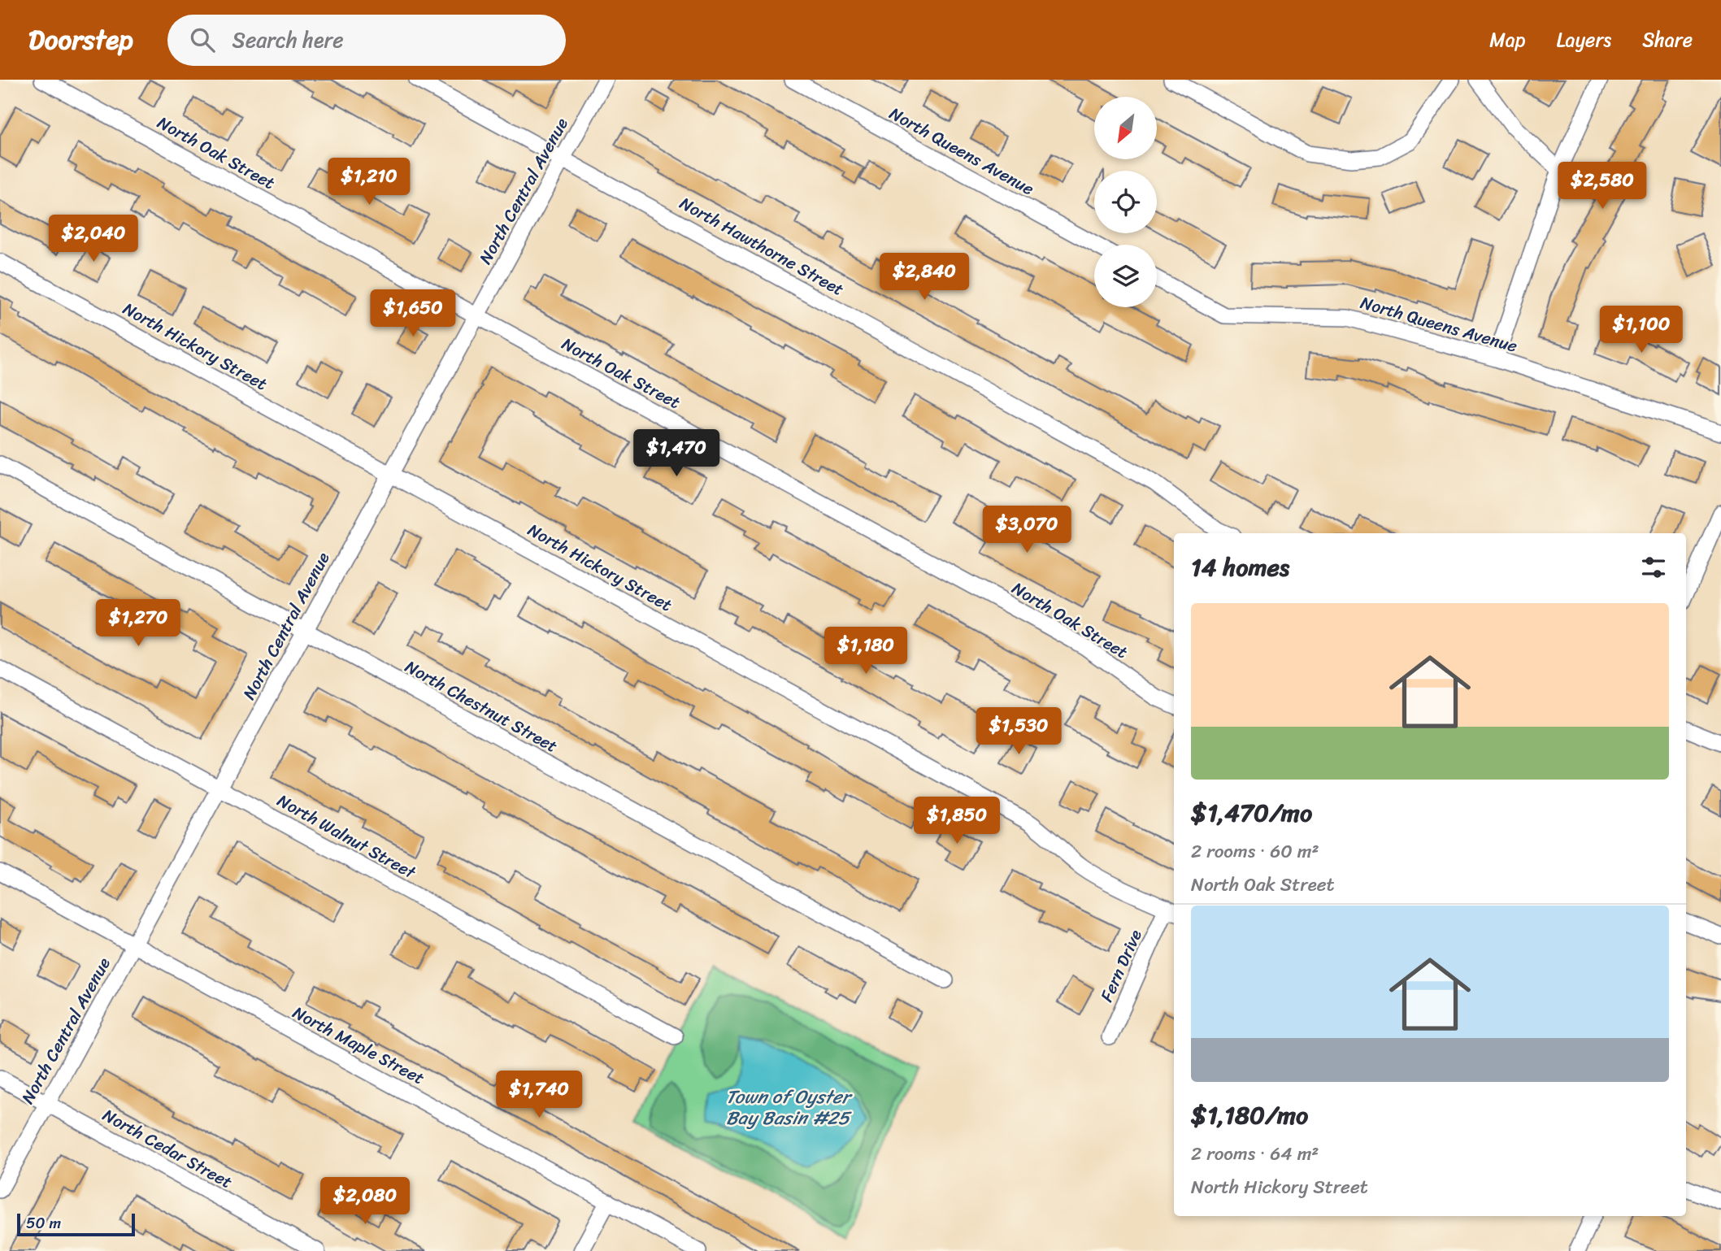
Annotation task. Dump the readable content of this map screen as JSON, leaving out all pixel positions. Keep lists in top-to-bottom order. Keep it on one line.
{"streets":{"street":["North Queens Avenue","North Oak Street","North Central Avenue","North Hawthorne Street","North Hickory Street","North Chestnut Street","North Walnut Street","Fern Drive","North Maple Street","North Cedar Street"]},"crossings":[["North Oak Street","North Central Avenue"],["North Central Avenue","North Hawthorne Street"],["North Central Avenue","North Hickory Street"],["North Central Avenue","North Chestnut Street"],["North Central Avenue","North Walnut Street"],["North Central Avenue","North Maple Street"],["North Central Avenue","North Cedar Street"],["North Hickory Street","Fern Drive"]],"water":["Town of Oyster Bay Basin #25"],"scale_bar":"50 m","north":"bottom left","page":{"header":"Doorstep","search":"Search here","nav":["Map","Layers","Share"],"price":["$1,210","$2,580","$2,040","$2,840","$1,650","$1,100","$1,470","$3,070","$1,270","$1,180","$1,530","$1,850","$1,740","$2,080"],"heading":"14 homes","list":[{"name":"$1,470/mo","note":"2 rooms · 60 m² · North Oak Street"},{"name":"$1,180/mo","note":"2 rooms · 64 m² · North Hickory Street"}],"scale":"50 m"}}
